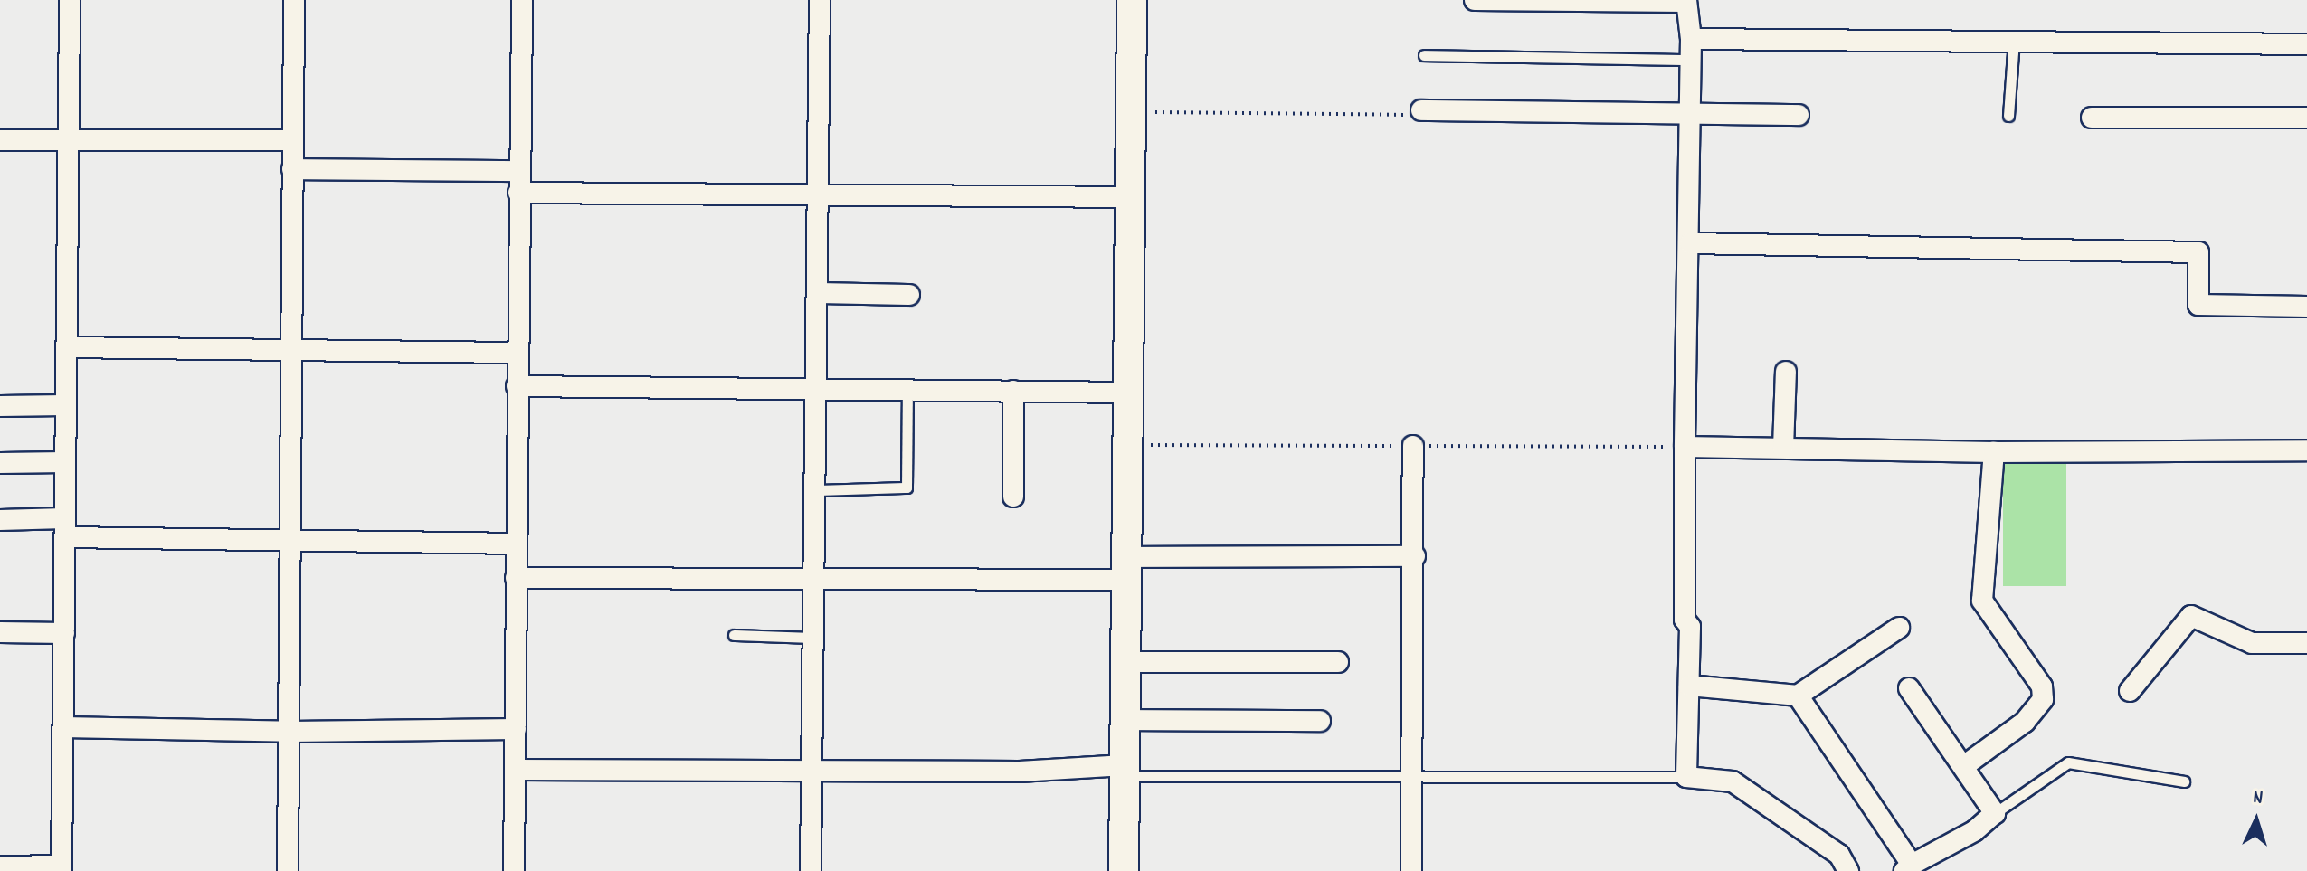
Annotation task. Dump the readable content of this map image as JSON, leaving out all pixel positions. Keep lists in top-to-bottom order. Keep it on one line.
{"north":"top"}
